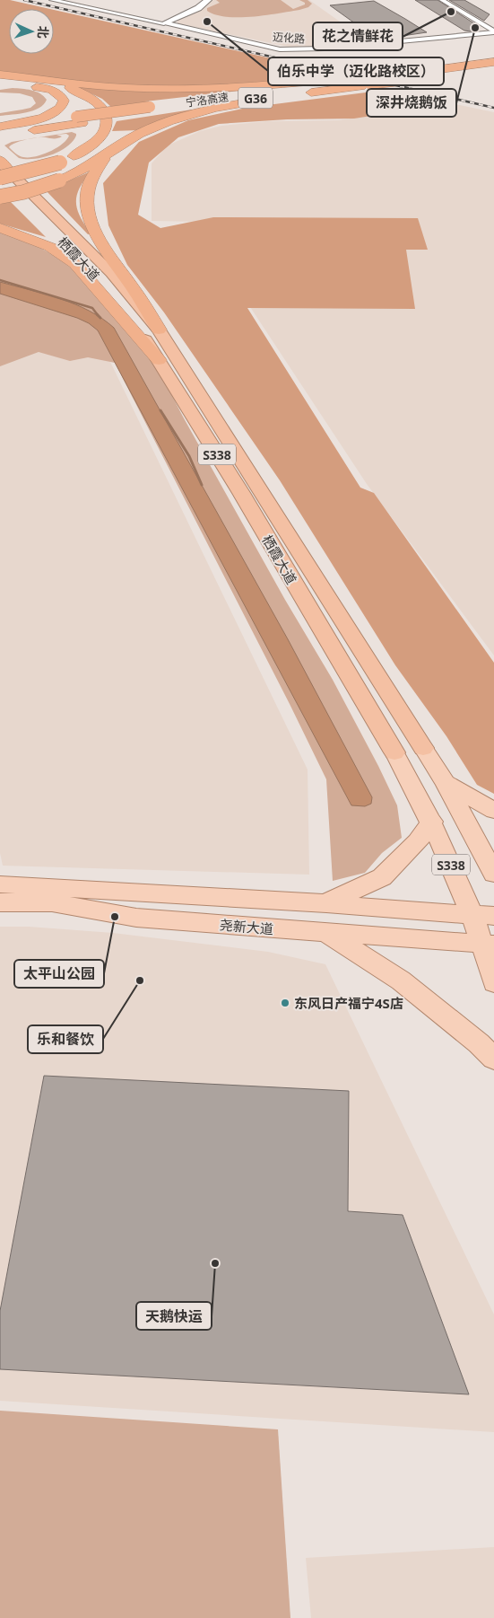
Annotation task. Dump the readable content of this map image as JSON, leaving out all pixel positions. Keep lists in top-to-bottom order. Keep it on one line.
{"streets":{"highway":["G36","宁洛高速","栖霞大道","S338"],"main road":["尧新大道"],"street":["迈化路"]},"crossings":[["栖霞大道","尧新大道"]],"places":["花之情鲜花","伯乐中学（迈化路校区）","深井烧鹅饭","太平山公园","乐和餐饮","东风日产福宁4S店","天鹅快运"],"north":"right"}
